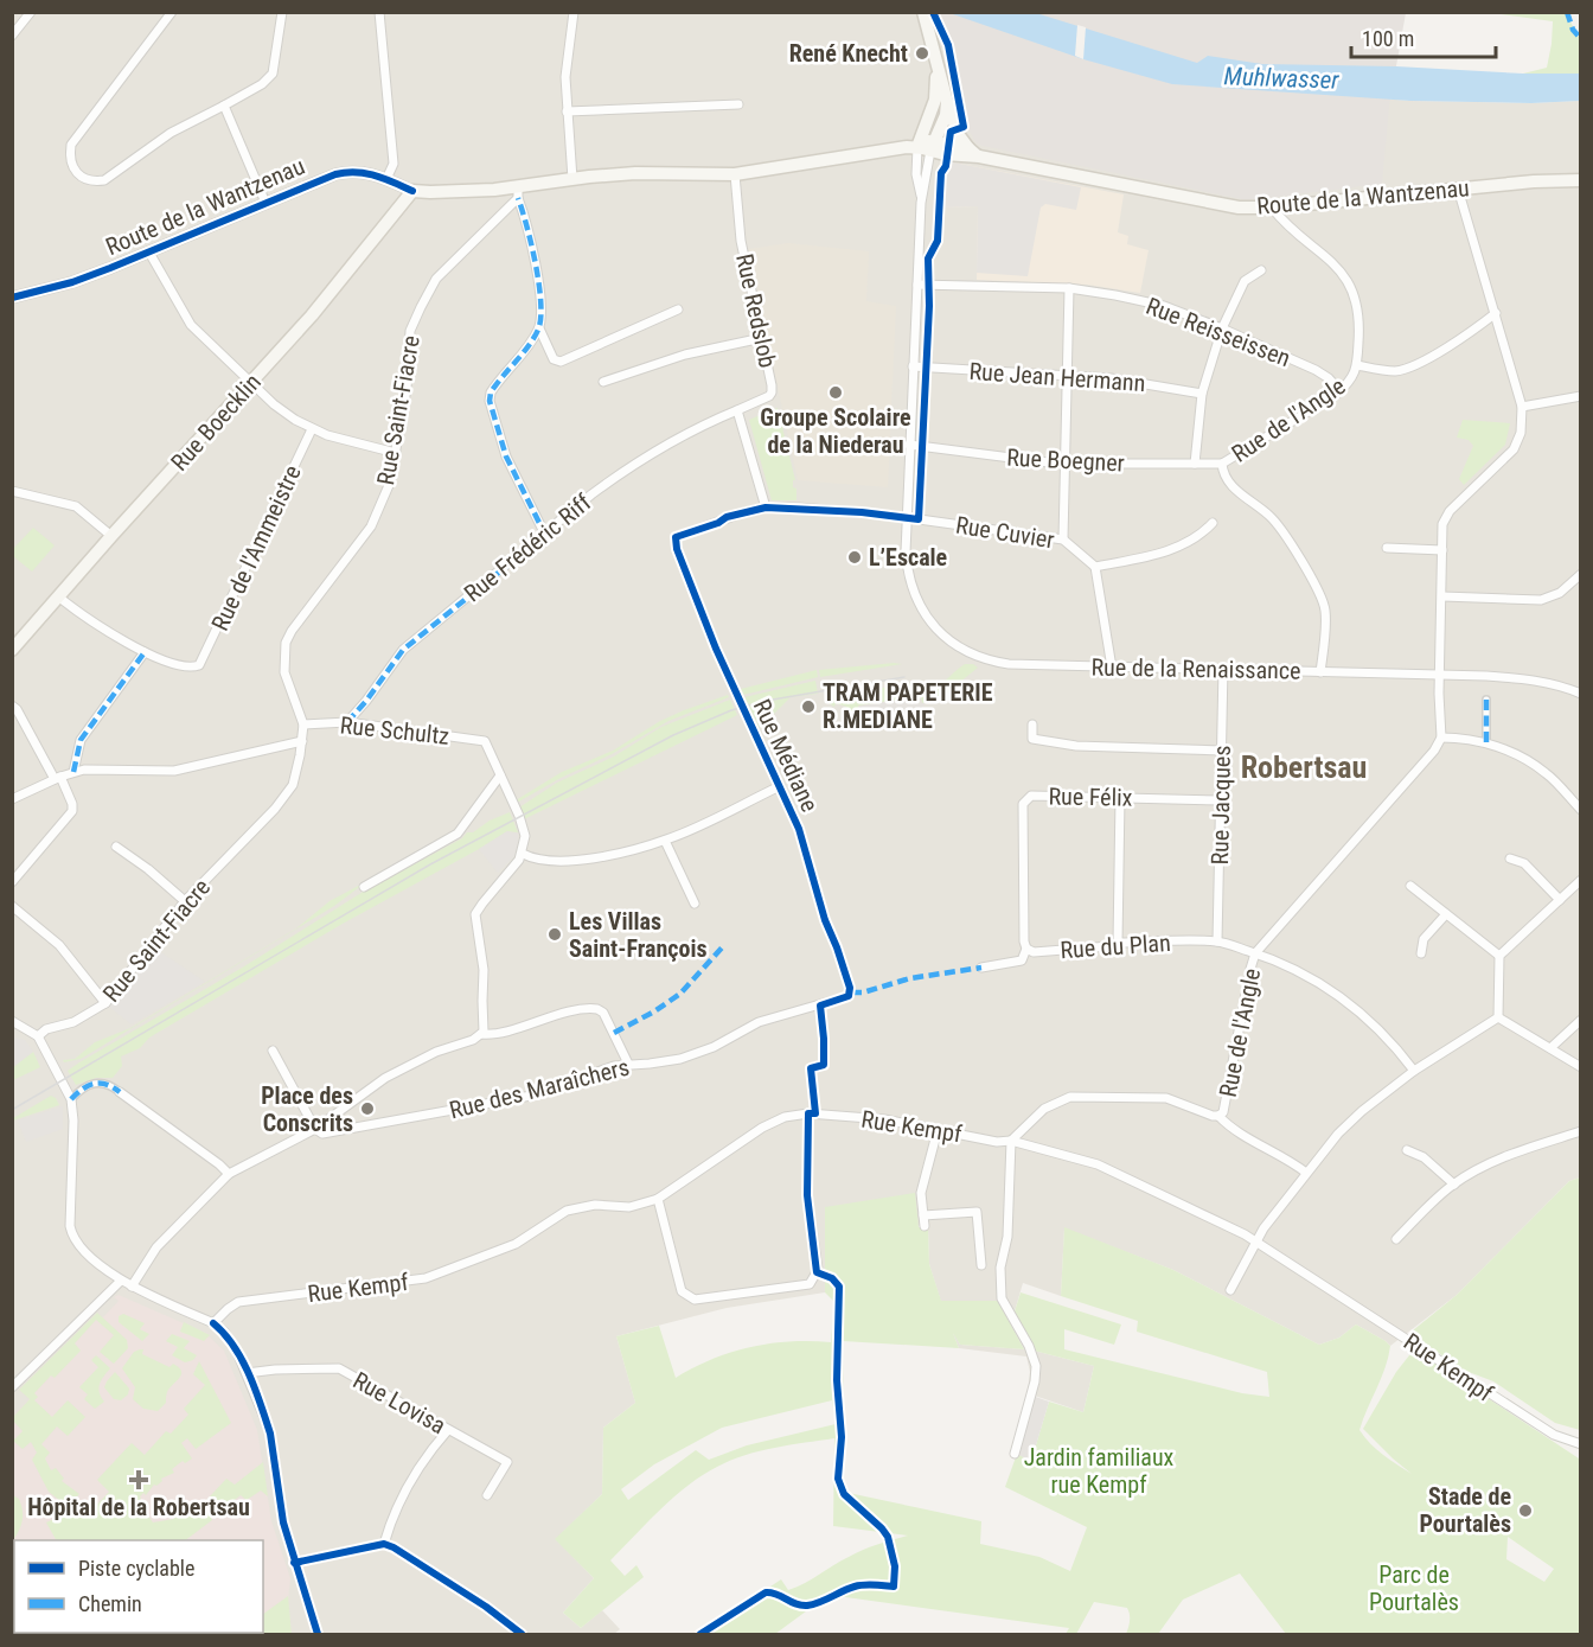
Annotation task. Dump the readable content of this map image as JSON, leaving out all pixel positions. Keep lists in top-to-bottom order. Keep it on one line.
{"streets":{"main road":["Route de la Wantzenau","Rue Boecklin"],"street":["Rue Redslob","Rue Reisseissen","Rue Jean Hermann","Rue Saint-Fiacre","Rue de l'Angle","Rue Boegner","Rue Cuvier","Rue de l'Ammeistre","Rue Frédéric Riff","Rue de la Renaissance","Rue Schultz","Rue Médiane","Rue Félix","Rue Jacques","Rue du Plan","Rue des Maraîchers","Rue Kempf","Rue Lovisa"]},"crossings":[["Route de la Wantzenau","Rue Redslob"],["Route de la Wantzenau","Rue Saint-Fiacre"],["Route de la Wantzenau","Rue de l'Angle"],["Route de la Wantzenau","Rue Boecklin"],["Route de la Wantzenau","Rue de la Renaissance"],["Rue Redslob","Rue Frédéric Riff"],["Rue Reisseissen","Rue de l'Angle"],["Rue Reisseissen","Rue de la Renaissance"],["Rue Jean Hermann","Rue de la Renaissance"],["Rue Saint-Fiacre","Rue Schultz"],["Rue de l'Angle","Rue Boegner"],["Rue de l'Angle","Rue de la Renaissance"],["Rue de l'Angle","Rue du Plan"],["Rue de l'Angle","Rue Kempf"],["Rue Boegner","Rue de la Renaissance"],["Rue Cuvier","Rue de la Renaissance"],["Rue Cuvier","Rue Médiane"],["Rue Frédéric Riff","Rue Schultz"],["Rue de la Renaissance","Rue Jacques"],["Rue Médiane","Rue des Maraîchers"],["Rue Félix","Rue Jacques"],["Rue Félix","Rue du Plan"],["Rue Jacques","Rue du Plan"]],"districts":["Robertsau"],"water":["Muhlwasser"],"parks":["Jardin familiaux rue Kempf","Parc de Pourtalès"],"places":{"other":["René Knecht","Groupe Scolaire de la Niederau","L’Escale","TRAM PAPETERIE R.MEDIANE","Les Villas Saint-François","Place des Conscrits","Stade de Pourtalès"],"health":["Hôpital de la Robertsau"]},"legend":["Piste cyclable","Chemin"],"scale_bar":"100 m"}
